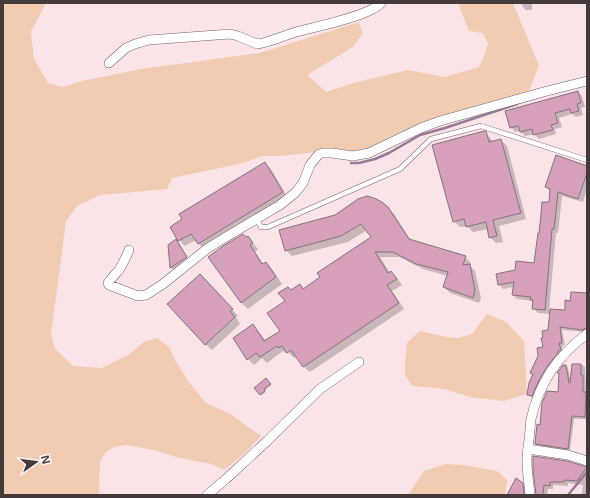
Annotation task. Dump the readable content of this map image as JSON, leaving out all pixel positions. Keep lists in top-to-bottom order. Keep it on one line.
{"north":"right"}
